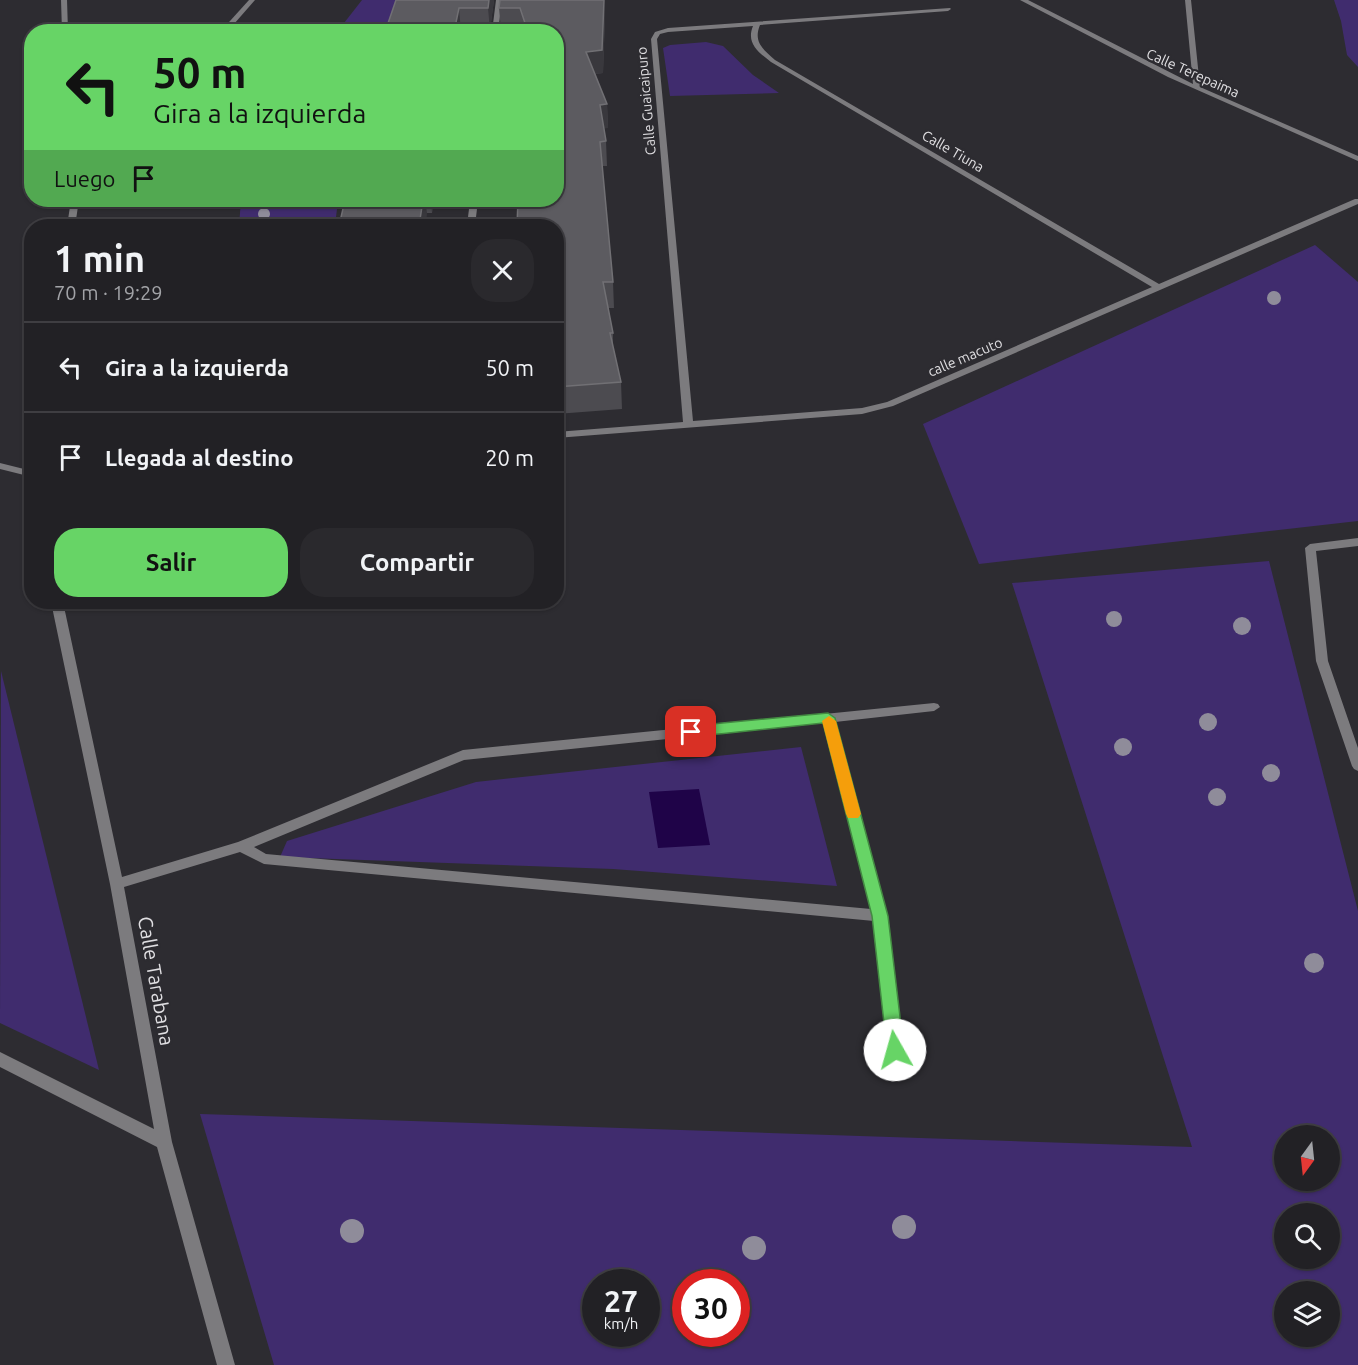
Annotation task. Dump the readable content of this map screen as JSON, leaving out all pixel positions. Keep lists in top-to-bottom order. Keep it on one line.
{"streets":{"street":["Calle Terepaima","Calle Guaicaipuro","Calle Tiuna","calle macuto","Calle Tarabana"]},"crossings":[["Calle Guaicaipuro","Calle Tiuna"],["Calle Guaicaipuro","calle macuto"],["Calle Tiuna","calle macuto"]],"north":"bottom","page":{"turn":["50 m","Gira a la izquierda"],"then":"Luego","heading":["1 min","70 m · 19:29"],"list":[{"name":"Gira a la izquierda","value":"50 m"},{"name":"Llegada al destino","value":"20 m"}],"buttons":["Salir","Compartir"],"speed":"27 km/h","limit":"30"}}
